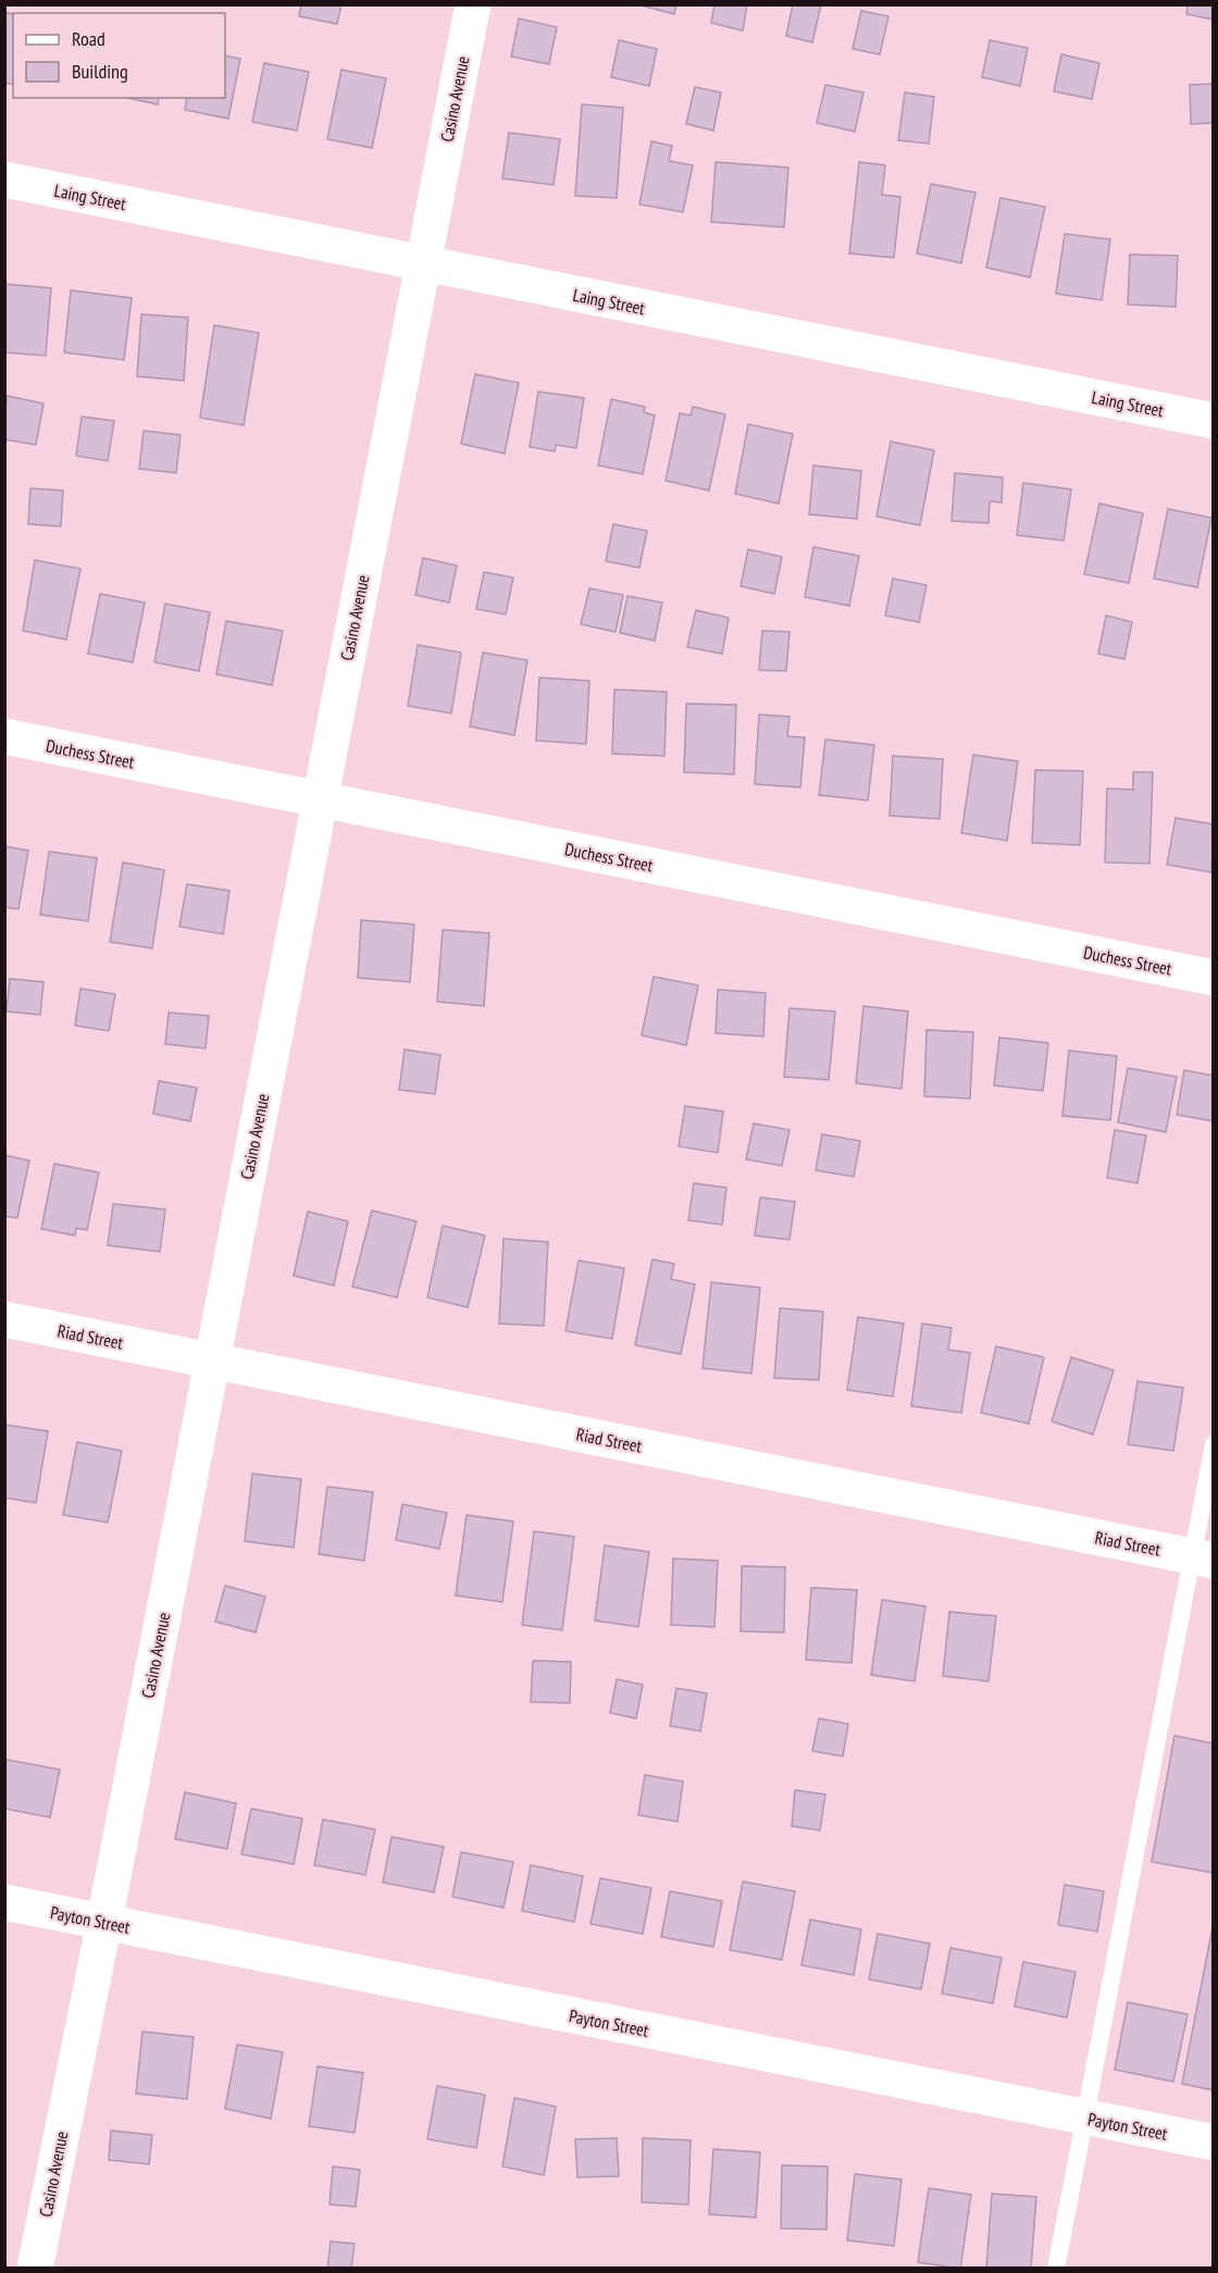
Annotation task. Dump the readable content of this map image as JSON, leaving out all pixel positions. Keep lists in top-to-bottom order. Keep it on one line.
{"streets":{"street":["Casino Avenue","Laing Street","Duchess Street","Riad Street","Payton Street"]},"crossings":[["Casino Avenue","Laing Street"],["Casino Avenue","Duchess Street"],["Casino Avenue","Riad Street"],["Casino Avenue","Payton Street"]],"legend":["Road","Building"]}
